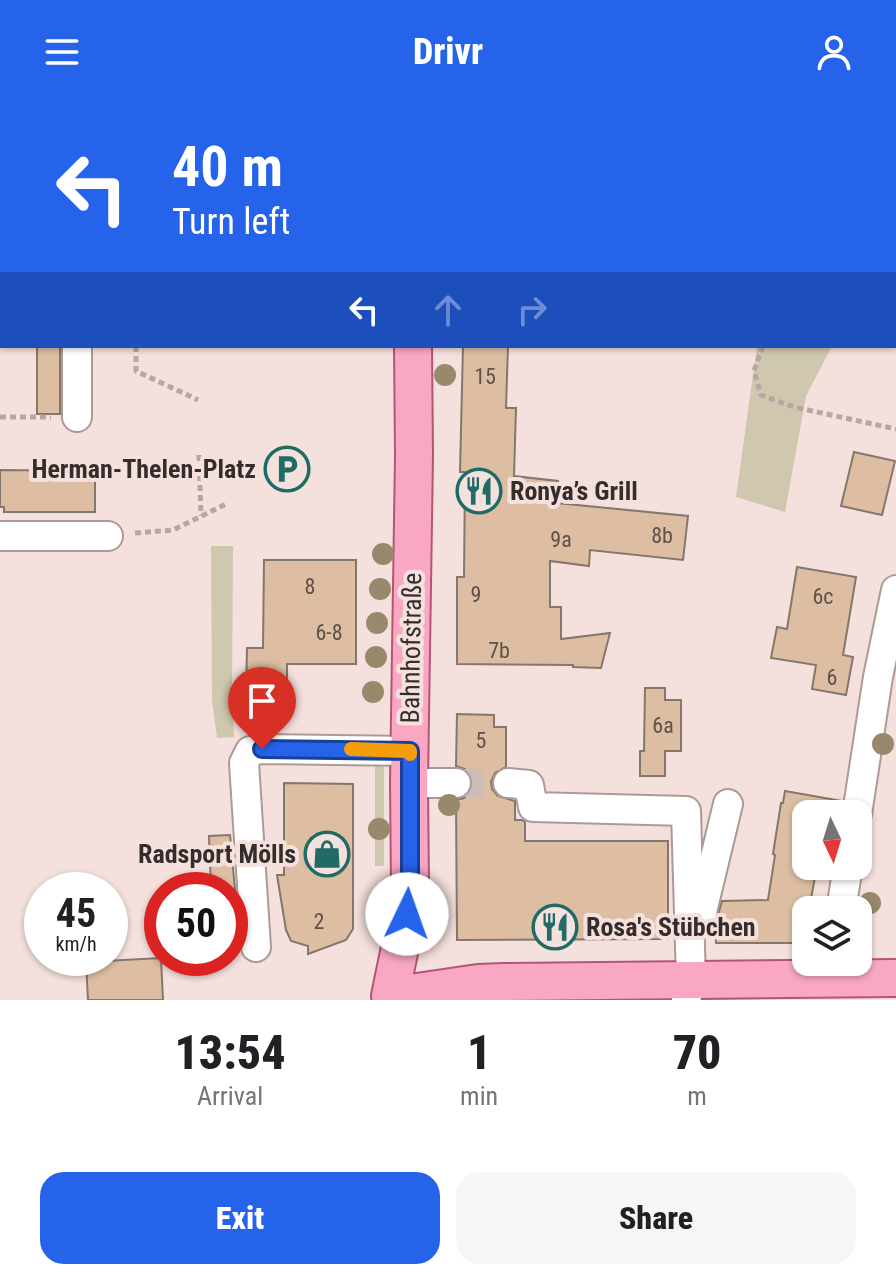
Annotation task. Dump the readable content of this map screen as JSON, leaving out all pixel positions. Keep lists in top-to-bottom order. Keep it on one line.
{"streets":{"main road":["Bahnhofstraße"]},"places":{"parking":["Herman-Thelen-Platz"],"restaurant":["Ronya’s Grill","Rosa's Stübchen"],"shop":["Radsport Mölls"]},"house_numbers":["15","8b","9a","8","9","6c","6-8","7b","6","6a","5","2"],"north":"bottom","page":{"header":"Drivr","turn":["40 m","Turn left"],"speed":"45 km/h","limit":"50","eta":["13:54","Arrival","1","min","70","m"],"buttons":["Exit","Share"]}}
